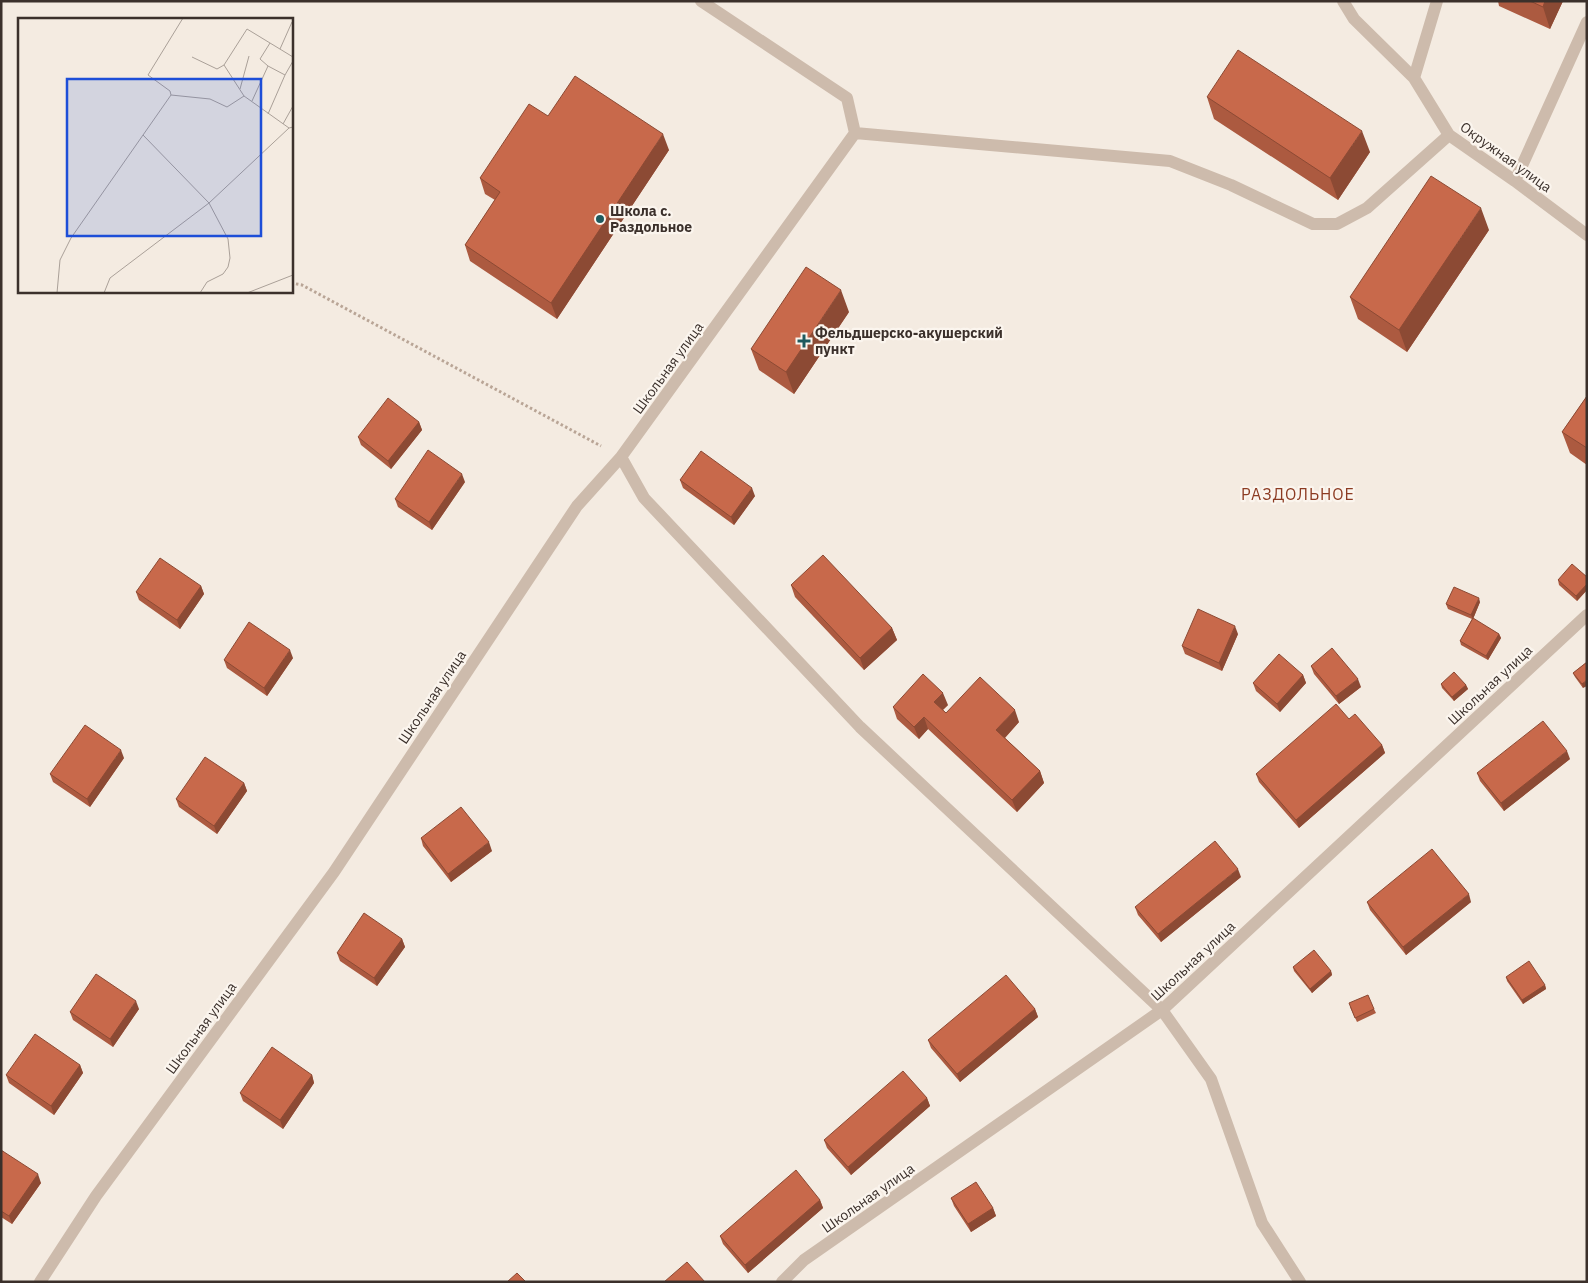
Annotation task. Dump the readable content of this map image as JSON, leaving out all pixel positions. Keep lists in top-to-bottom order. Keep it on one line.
{"streets":{"street":["Окружная улица","Школьная улица"]},"districts":["РАЗДОЛЬНОЕ"],"places":{"other":["Школа с. Раздольное"],"health":["Фельдшерско-акушерский пункт"]}}
